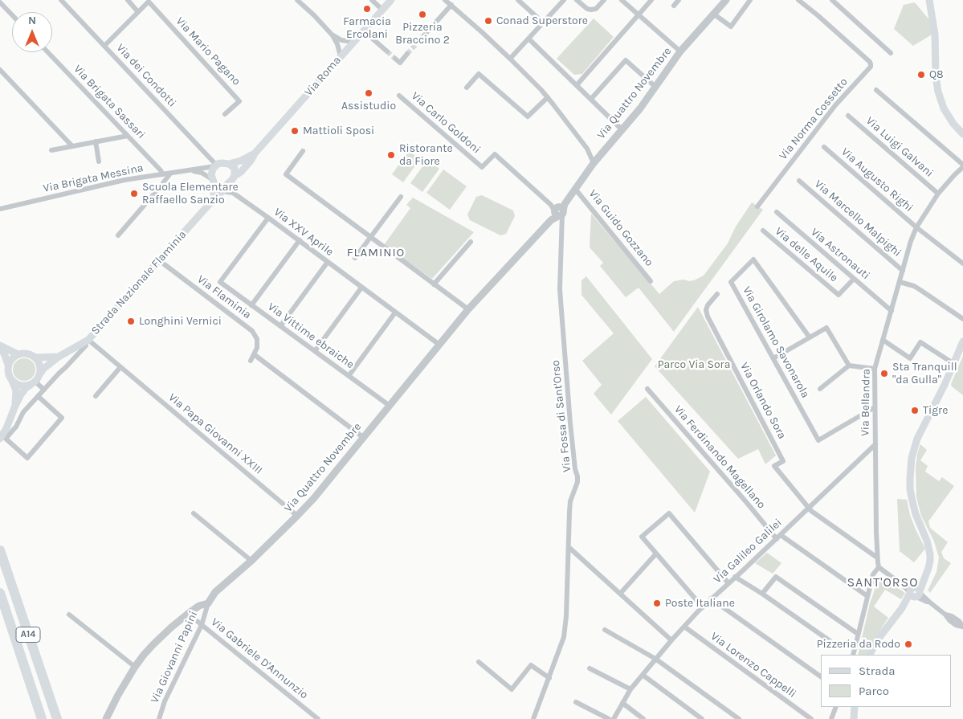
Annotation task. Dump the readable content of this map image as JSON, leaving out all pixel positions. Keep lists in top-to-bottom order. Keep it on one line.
{"streets":{"highway":["A14"],"main road":["Via Roma","Strada Nazionale Flaminia"],"street":["Via Mario Pagano","Via dei Condotti","Via Quattro Novembre","Via Brigata Sassari","Via Norma Cossetto","Via Carlo Goldoni","Via Luigi Galvani","Via Brigata Messina","Via Augusto Righi","Via Marcello Malpighi","Via Guido Gozzano","Via XXV Aprile","Via Astronauti","Via delle Aquile","Via Flaminia","Via Vittime ebraiche","Via Girolamo Savonarola","Via Orlando Sora","Via Bellandra","Via Fossa di Sant'Orso","Via Papa Giovanni XXIII","Via Ferdinando Magellano","Via Galileo Galilei","Via Giovanni Papini","Via Gabriele D'Annunzio","Via Lorenzo Cappelli"]},"crossings":[["Via dei Condotti","Via Roma"],["Via dei Condotti","Via Brigata Messina"],["Via dei Condotti","Via XXV Aprile"],["Via dei Condotti","Strada Nazionale Flaminia"],["Via Roma","Via Brigata Messina"],["Via Roma","Via XXV Aprile"],["Via Roma","Strada Nazionale Flaminia"],["Via Quattro Novembre","Via Carlo Goldoni"],["Via Quattro Novembre","Via Guido Gozzano"],["Via Quattro Novembre","Via XXV Aprile"],["Via Quattro Novembre","Via Vittime ebraiche"],["Via Quattro Novembre","Via Fossa di Sant'Orso"],["Via Quattro Novembre","Via Papa Giovanni XXIII"],["Via Quattro Novembre","Via Giovanni Papini"],["Via Quattro Novembre","Via Gabriele D'Annunzio"],["Via Brigata Sassari","Via Brigata Messina"],["Via Carlo Goldoni","Via Fossa di Sant'Orso"],["Via Luigi Galvani","Via Bellandra"],["Via Brigata Messina","Via XXV Aprile"],["Via Brigata Messina","Strada Nazionale Flaminia"],["Via Augusto Righi","Via Bellandra"],["Via Marcello Malpighi","Via Bellandra"],["Via XXV Aprile","Strada Nazionale Flaminia"],["Via XXV Aprile","Via Vittime ebraiche"],["Via Astronauti","Via delle Aquile"],["Via Astronauti","Via Bellandra"],["Strada Nazionale Flaminia","Via Flaminia"],["Strada Nazionale Flaminia","Via Papa Giovanni XXIII"],["Via Girolamo Savonarola","Via Bellandra"],["Via Orlando Sora","Via Galileo Galilei"],["Via Bellandra","Via Galileo Galilei"],["Via Ferdinando Magellano","Via Galileo Galilei"],["Via Galileo Galilei","Via Lorenzo Cappelli"],["Via Giovanni Papini","Via Gabriele D'Annunzio"]],"districts":["FLAMINIO","SANT'ORSO"],"parks":["Parco Via Sora"],"places":["Farmacia Ercolani","Pizzeria Braccino 2","Conad Superstore","Q8","Assistudio","Mattioli Sposi","Ristorante da Fiore","Scuola Elementare Raffaello Sanzio","Longhini Vernici","Sta Tranquill \"da Gulla\"","Tigre","Poste Italiane","Pizzeria da Rodo"],"legend":["Strada","Parco"],"north":"top"}
